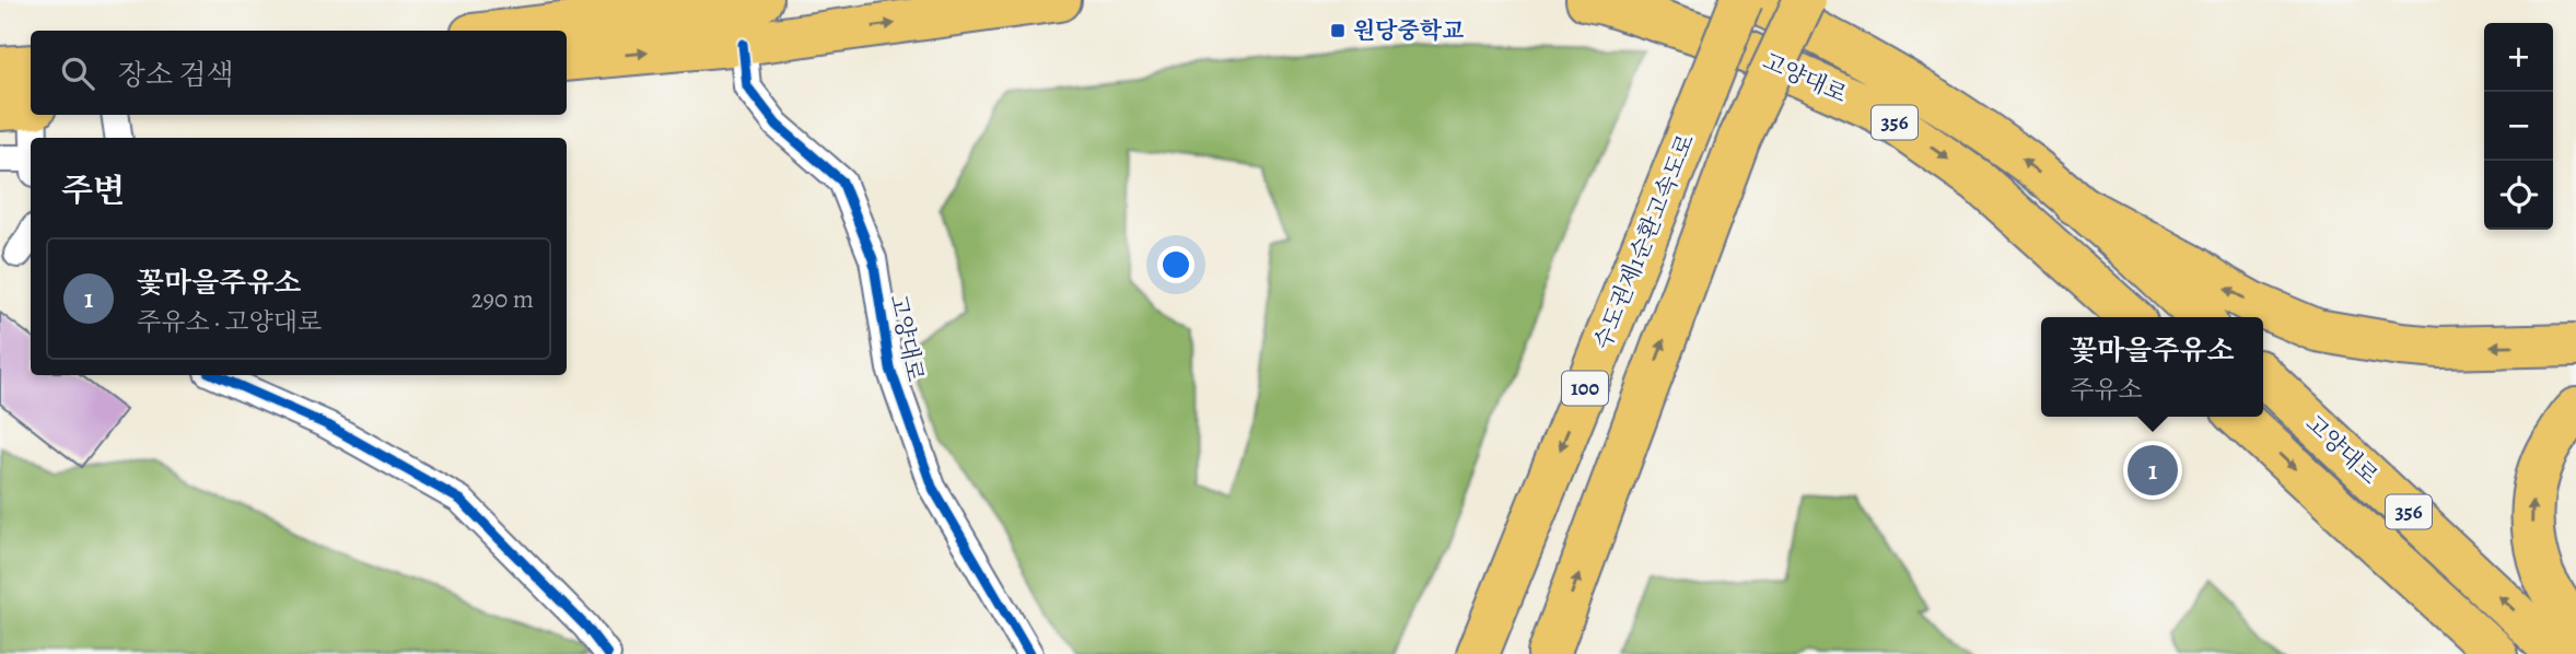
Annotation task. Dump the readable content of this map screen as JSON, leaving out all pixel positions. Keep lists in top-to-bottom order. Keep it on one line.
{"streets":{"main road":["고양대로","356","수도권제1순환고속도로","100"]},"places":{"transit":["원당중학교"]},"page":{"map_buttons":["+","−"],"search":"장소 검색","heading":"주변","list":[{"mark":"1","name":"꽃마을주유소","note":"주유소 · 고양대로","value":"290 m"}],"popup":["꽃마을주유소","주유소"],"pins":"1"}}
